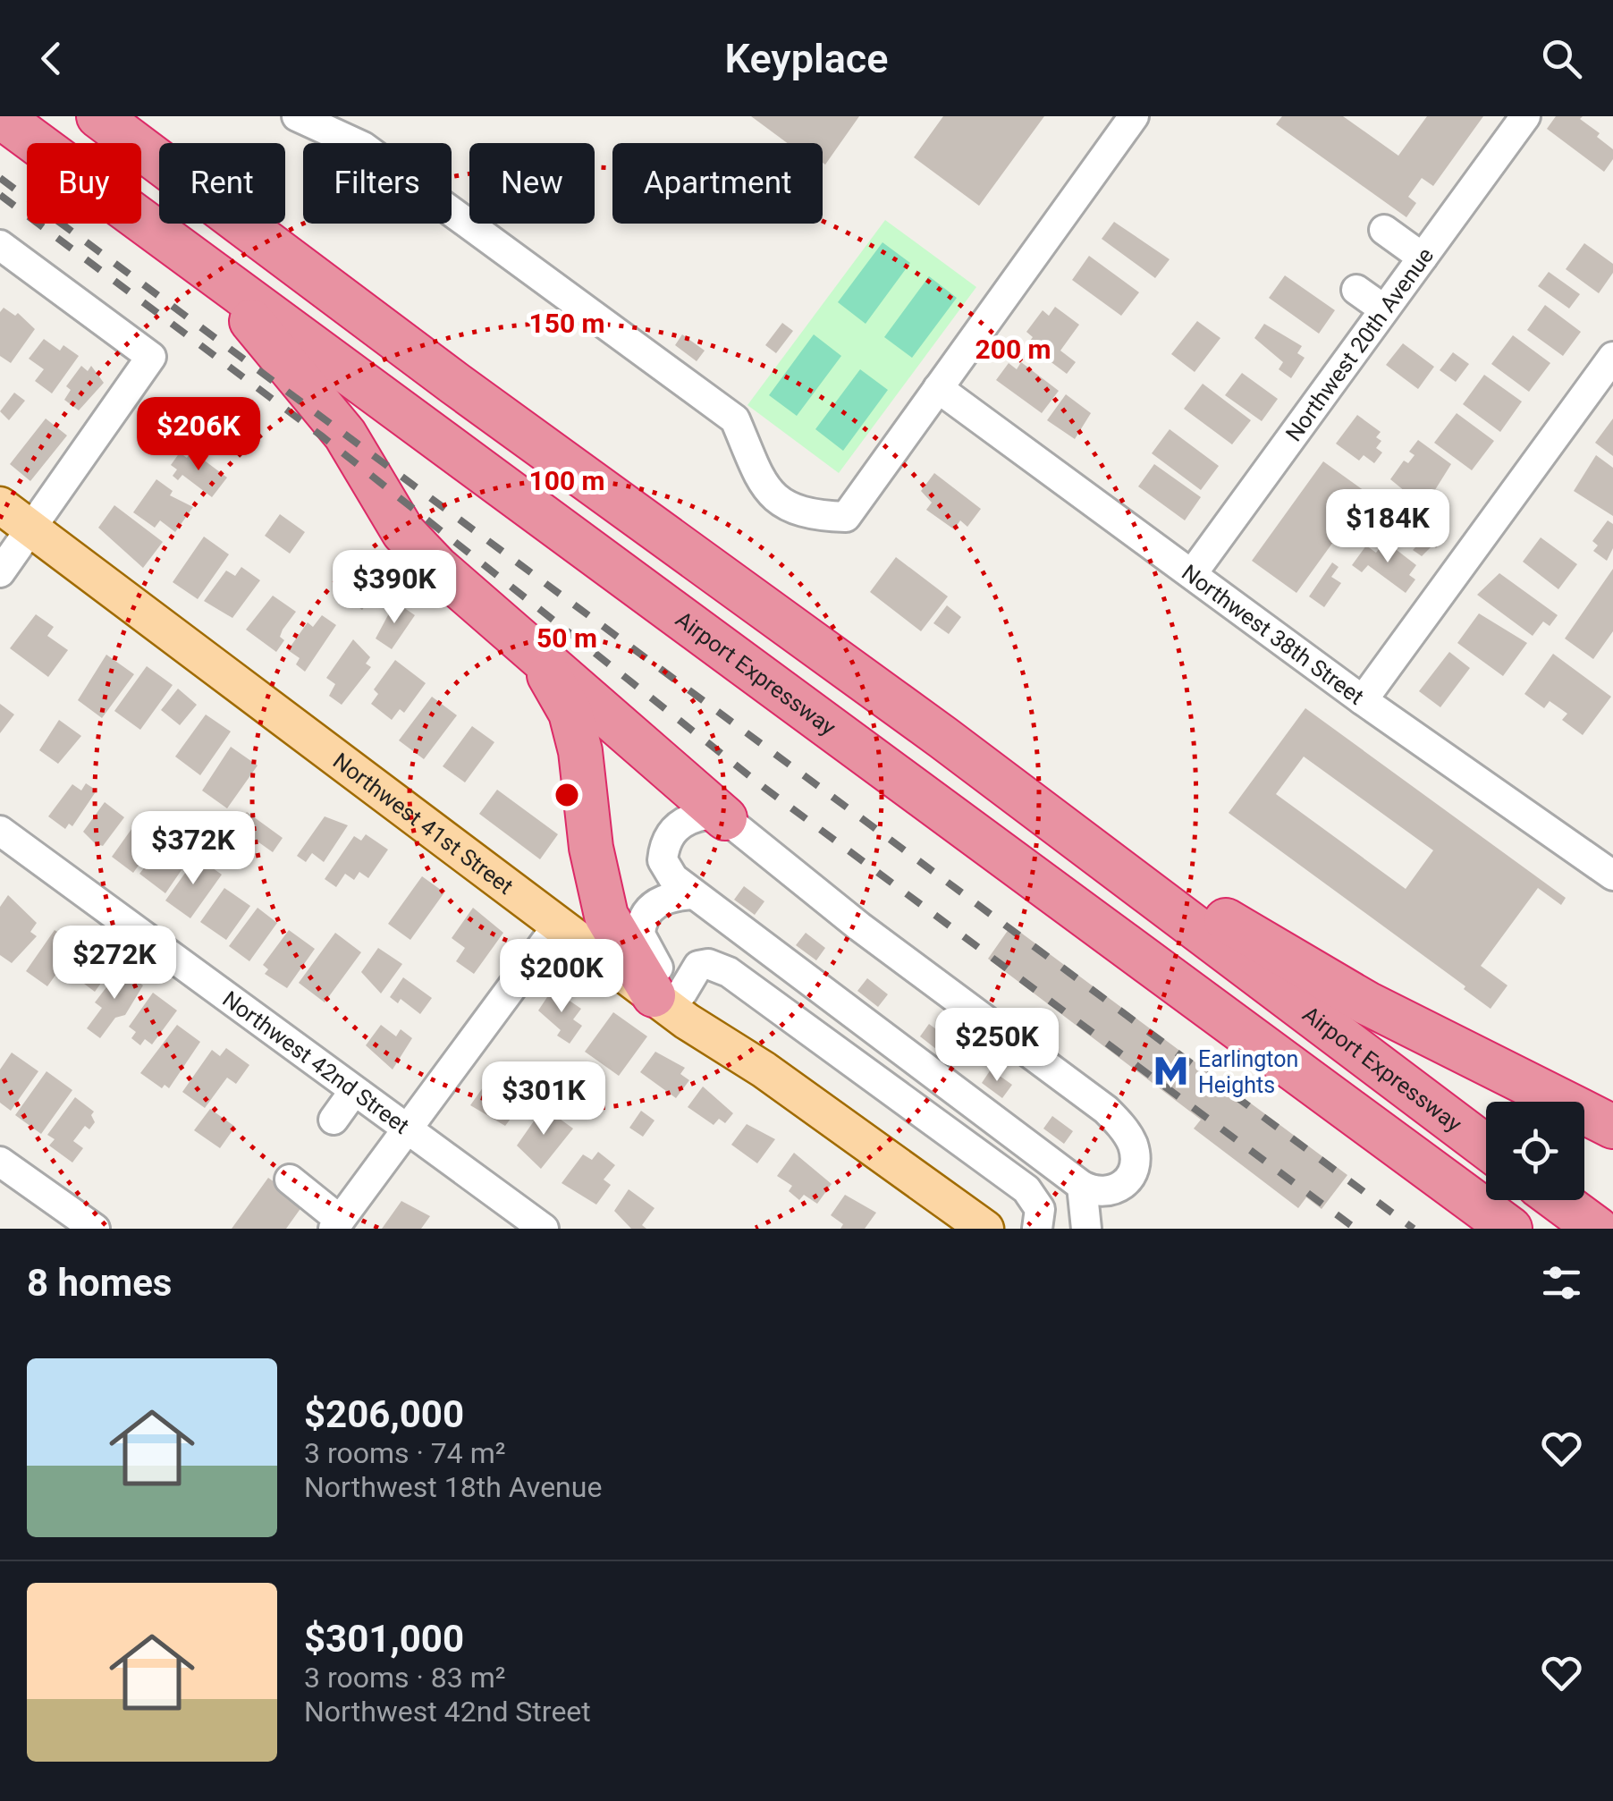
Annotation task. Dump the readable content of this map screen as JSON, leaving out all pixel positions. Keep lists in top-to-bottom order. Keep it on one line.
{"streets":{"highway":["Airport Expressway"],"main road":["Northwest 41st Street"],"street":["Northwest 20th Avenue","Northwest 38th Street","Northwest 42nd Street"]},"crossings":[["Northwest 20th Avenue","Northwest 38th Street"]],"places":{"metro station":["Earlington Heights"]},"page":{"header":"Keyplace","chip":["Buy","Rent","Filters","New","Apartment"],"price":["$206K","$184K","$390K","$372K","$272K","$200K","$250K","$301K"],"heading":"8 homes","list":[{"name":"$206,000","note":"3 rooms · 74 m² · Northwest 18th Avenue"},{"name":"$301,000","note":"3 rooms · 83 m² · Northwest 42nd Street"}]},"rings":["150 m","200 m","100 m","50 m"]}
